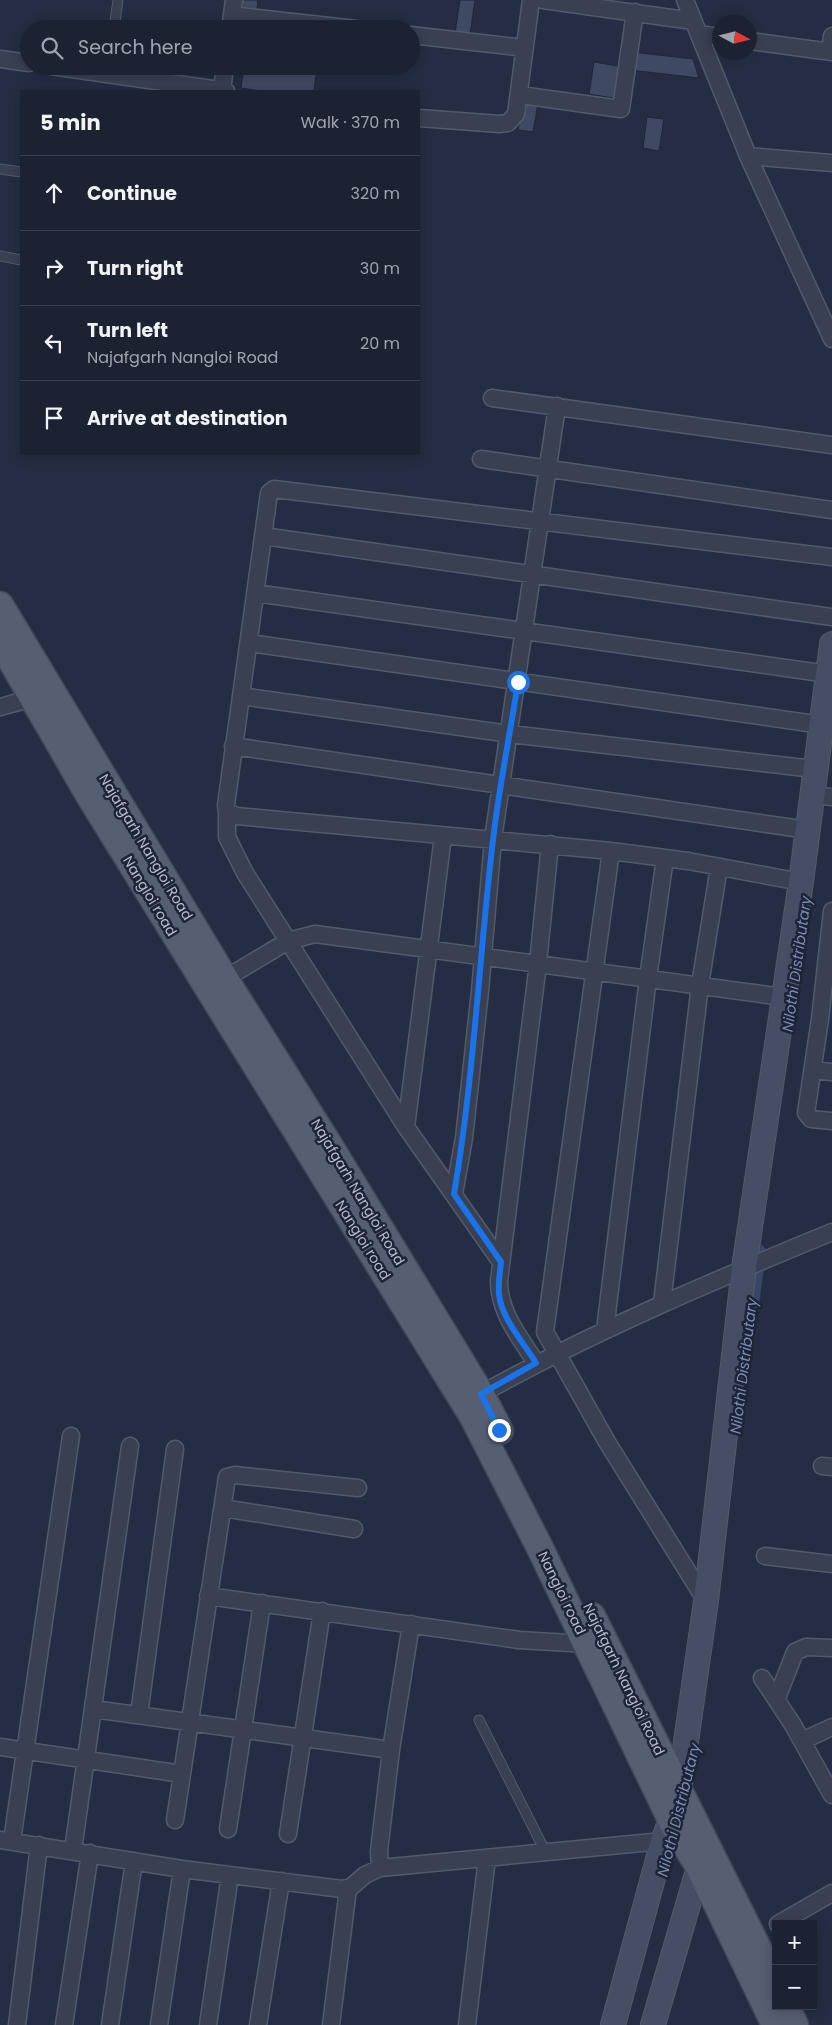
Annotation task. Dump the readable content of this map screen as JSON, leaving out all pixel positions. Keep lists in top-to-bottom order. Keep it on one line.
{"streets":{"main road":["Najafgarh Nangloi Road","Nangloi road"]},"crossings":[["Najafgarh Nangloi Road","Nangloi road"]],"water":["Nilothi Distributary"],"north":"right","page":{"search":"Search here","heading":["5 min","Walk · 370 m"],"list":[["Continue","320 m"],["Turn right","30 m"],["Turn left","Najafgarh Nangloi Road","20 m"],"Arrive at destination"],"map_buttons":["+","−"]}}
